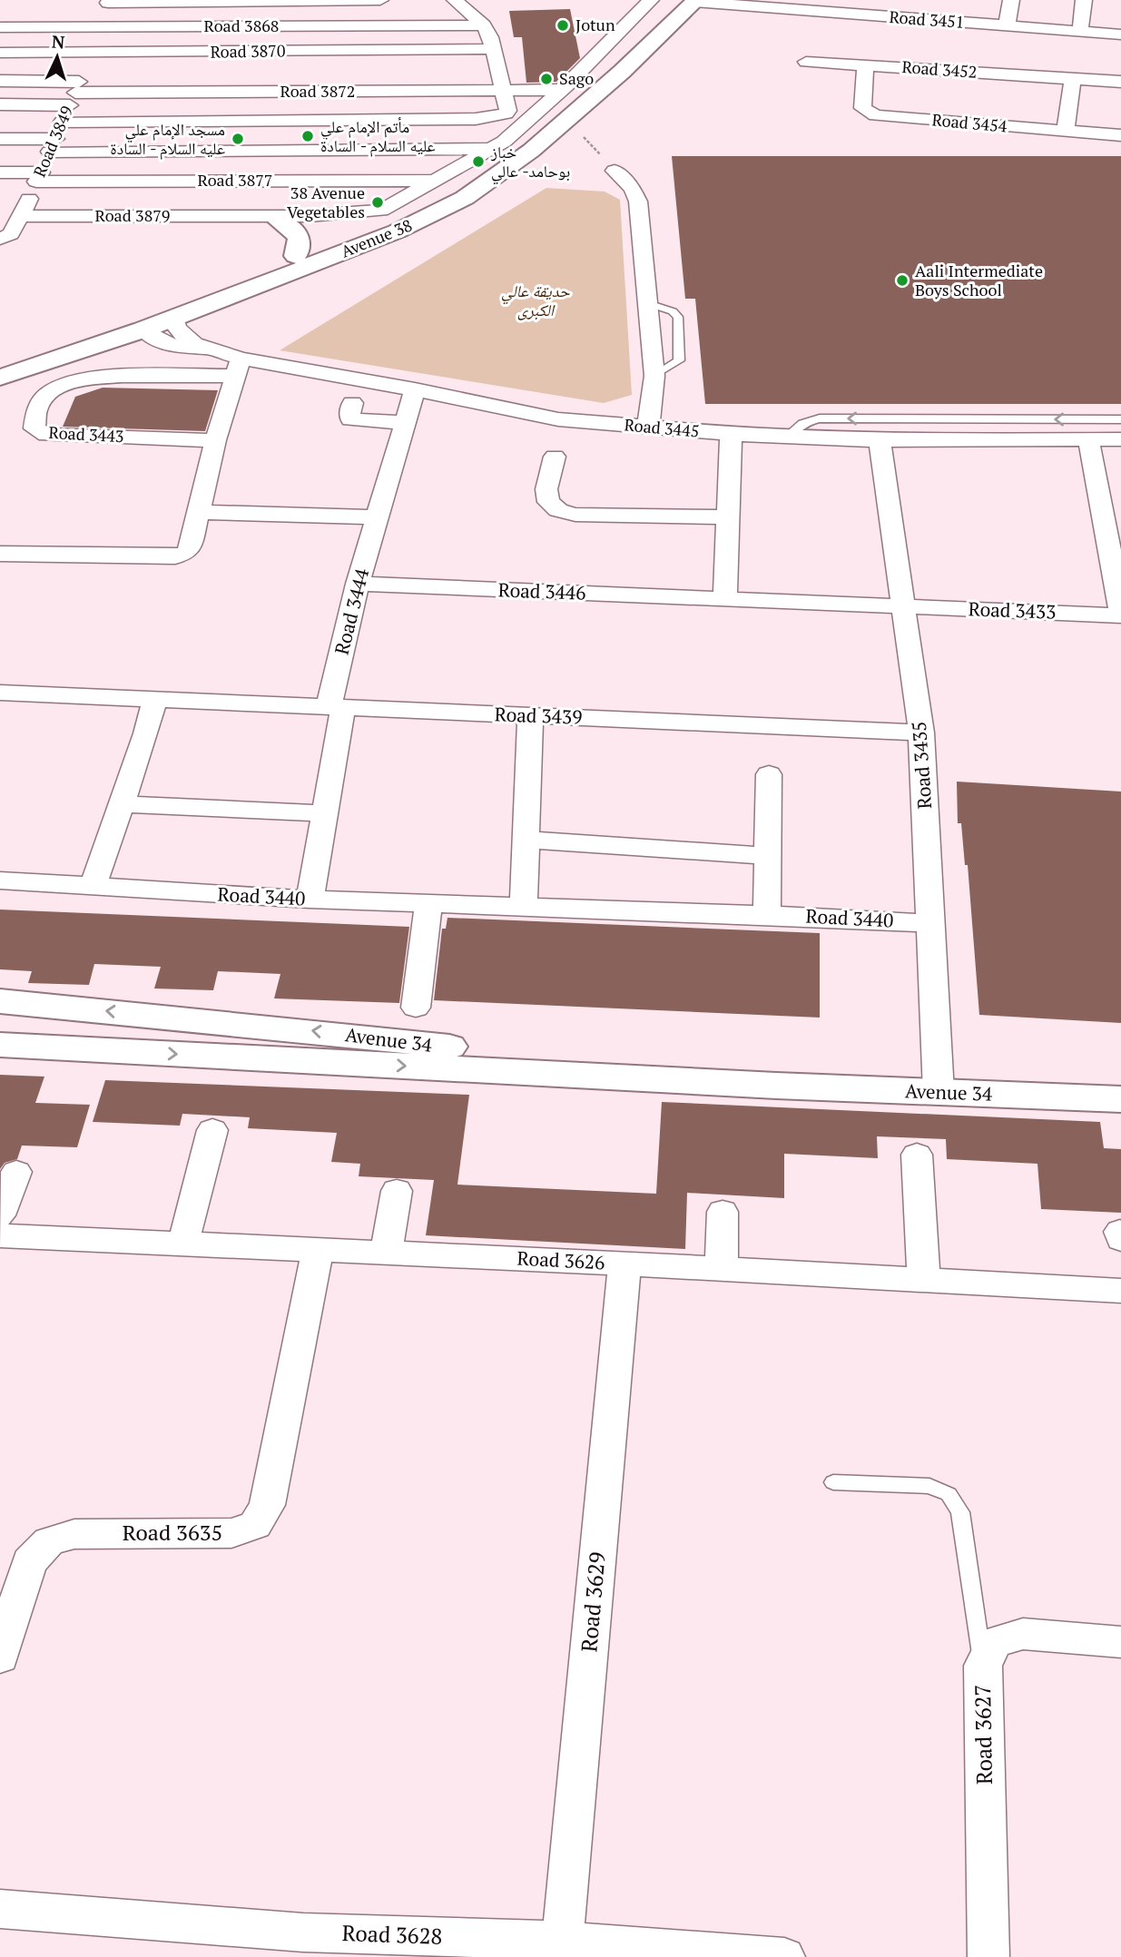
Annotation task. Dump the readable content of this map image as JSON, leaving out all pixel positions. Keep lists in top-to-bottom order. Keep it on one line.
{"streets":{"street":["Road 3451","Road 3868","Road 3870","Road 3452","Road 3872","Road 3454","Road 3849","Road 3877","Road 3879","Avenue 38","Road 3445","Road 3443","Road 3446","Road 3433","Road 3444","Road 3439","Road 3435","Road 3440","Avenue 34","Road 3626","Road 3635","Road 3629","Road 3627","Road 3628"]},"crossings":[["Road 3451","Avenue 38"],["Road 3868","Road 3849"],["Road 3870","Road 3849"],["Road 3452","Road 3454"],["Road 3872","Road 3849"],["Road 3872","Avenue 38"],["Road 3849","Road 3877"],["Road 3849","Road 3879"],["Road 3445","Road 3443"],["Road 3445","Road 3444"],["Road 3445","Road 3435"],["Road 3446","Road 3433"],["Road 3446","Road 3444"],["Road 3446","Road 3435"],["Road 3433","Road 3435"],["Road 3444","Road 3439"],["Road 3444","Road 3440"],["Road 3439","Road 3435"],["Road 3435","Road 3440"],["Road 3435","Avenue 34"],["Road 3626","Road 3635"],["Road 3626","Road 3629"],["Road 3629","Road 3628"]],"parks":["حديقة عالي الكبرى"],"places":["Jotun","Sago","مأتم الإمام علي عليه السلام - السادة","مسجد الإمام علي عليه السلام - السادة","خباز بوحامد- عالي","38 Avenue Vegetables","Aali Intermediate Boys School"],"north":"top"}
